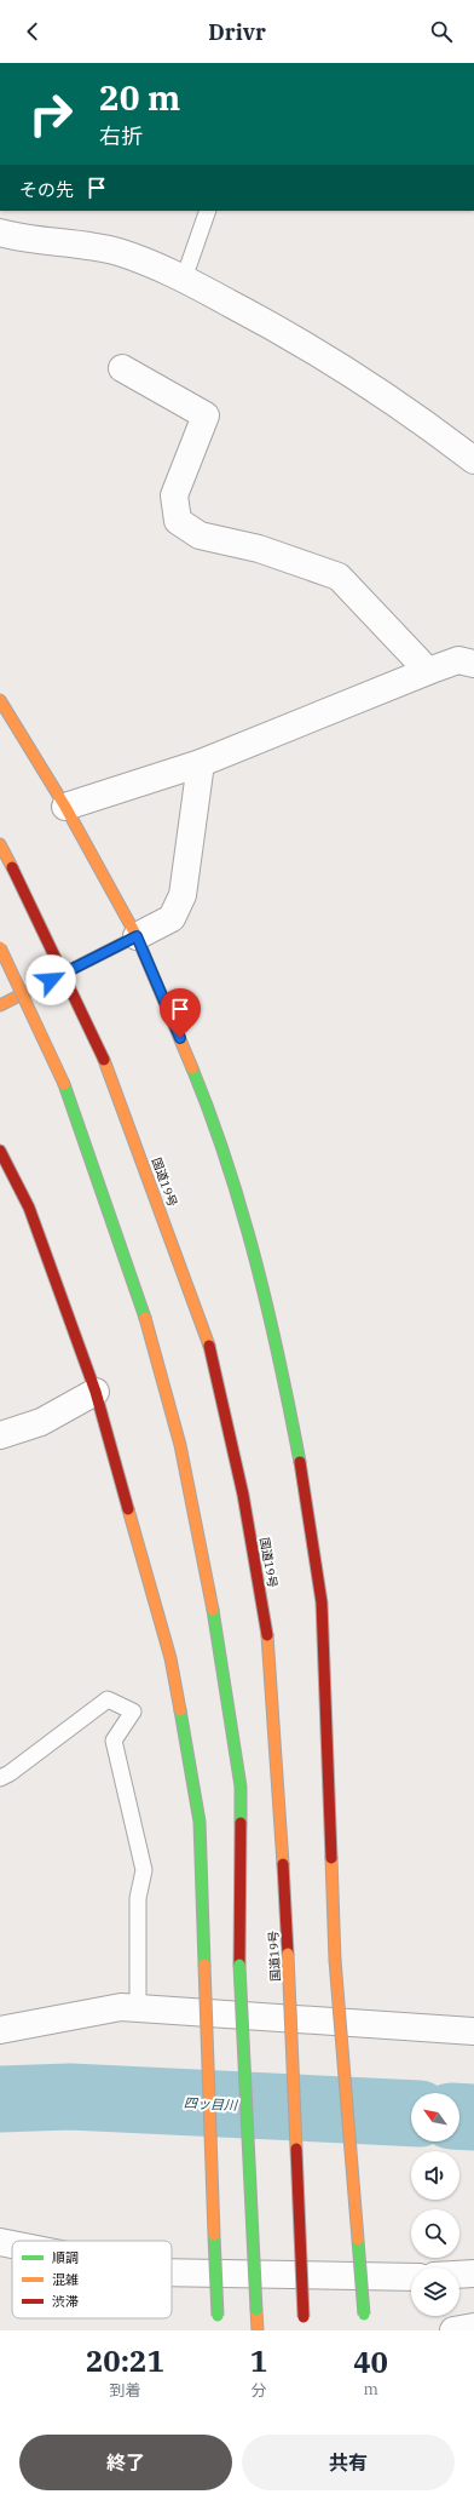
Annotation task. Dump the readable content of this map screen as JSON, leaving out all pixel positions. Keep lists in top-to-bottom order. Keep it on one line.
{"streets":{"main road":["国道19号"]},"water":["四ッ目川"],"legend":["順調","混雑","渋滞"],"north":"top left","page":{"header":"Drivr","turn":["20 m","右折"],"then":"その先","eta":["20:21","到着","1","分","40","m"],"buttons":["終了","共有"]}}
